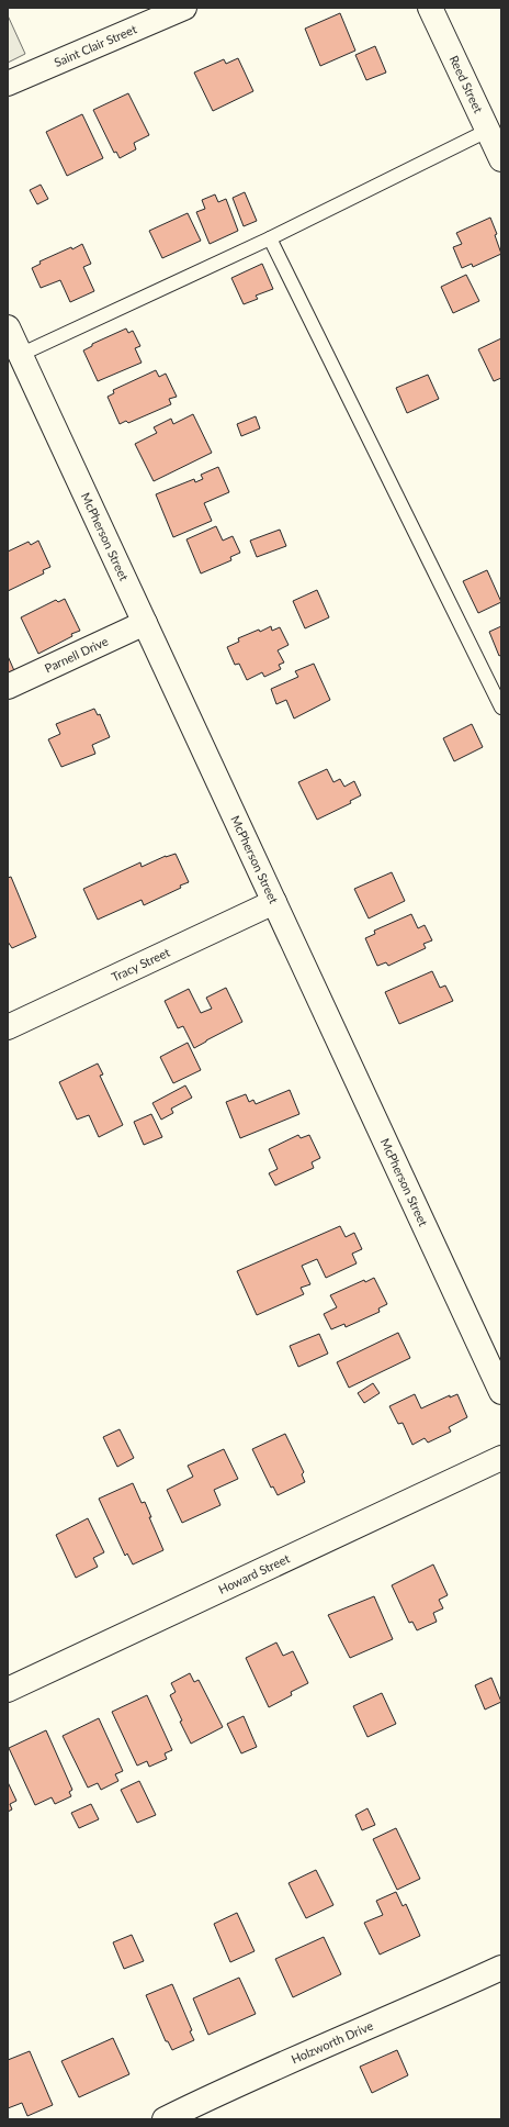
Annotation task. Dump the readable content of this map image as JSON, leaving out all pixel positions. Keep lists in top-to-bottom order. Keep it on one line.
{"streets":{"street":["Saint Clair Street","Reed Street","McPherson Street","Parnell Drive","Tracy Street","Howard Street","Holzworth Drive"]},"crossings":[["McPherson Street","Parnell Drive"],["McPherson Street","Tracy Street"]]}
